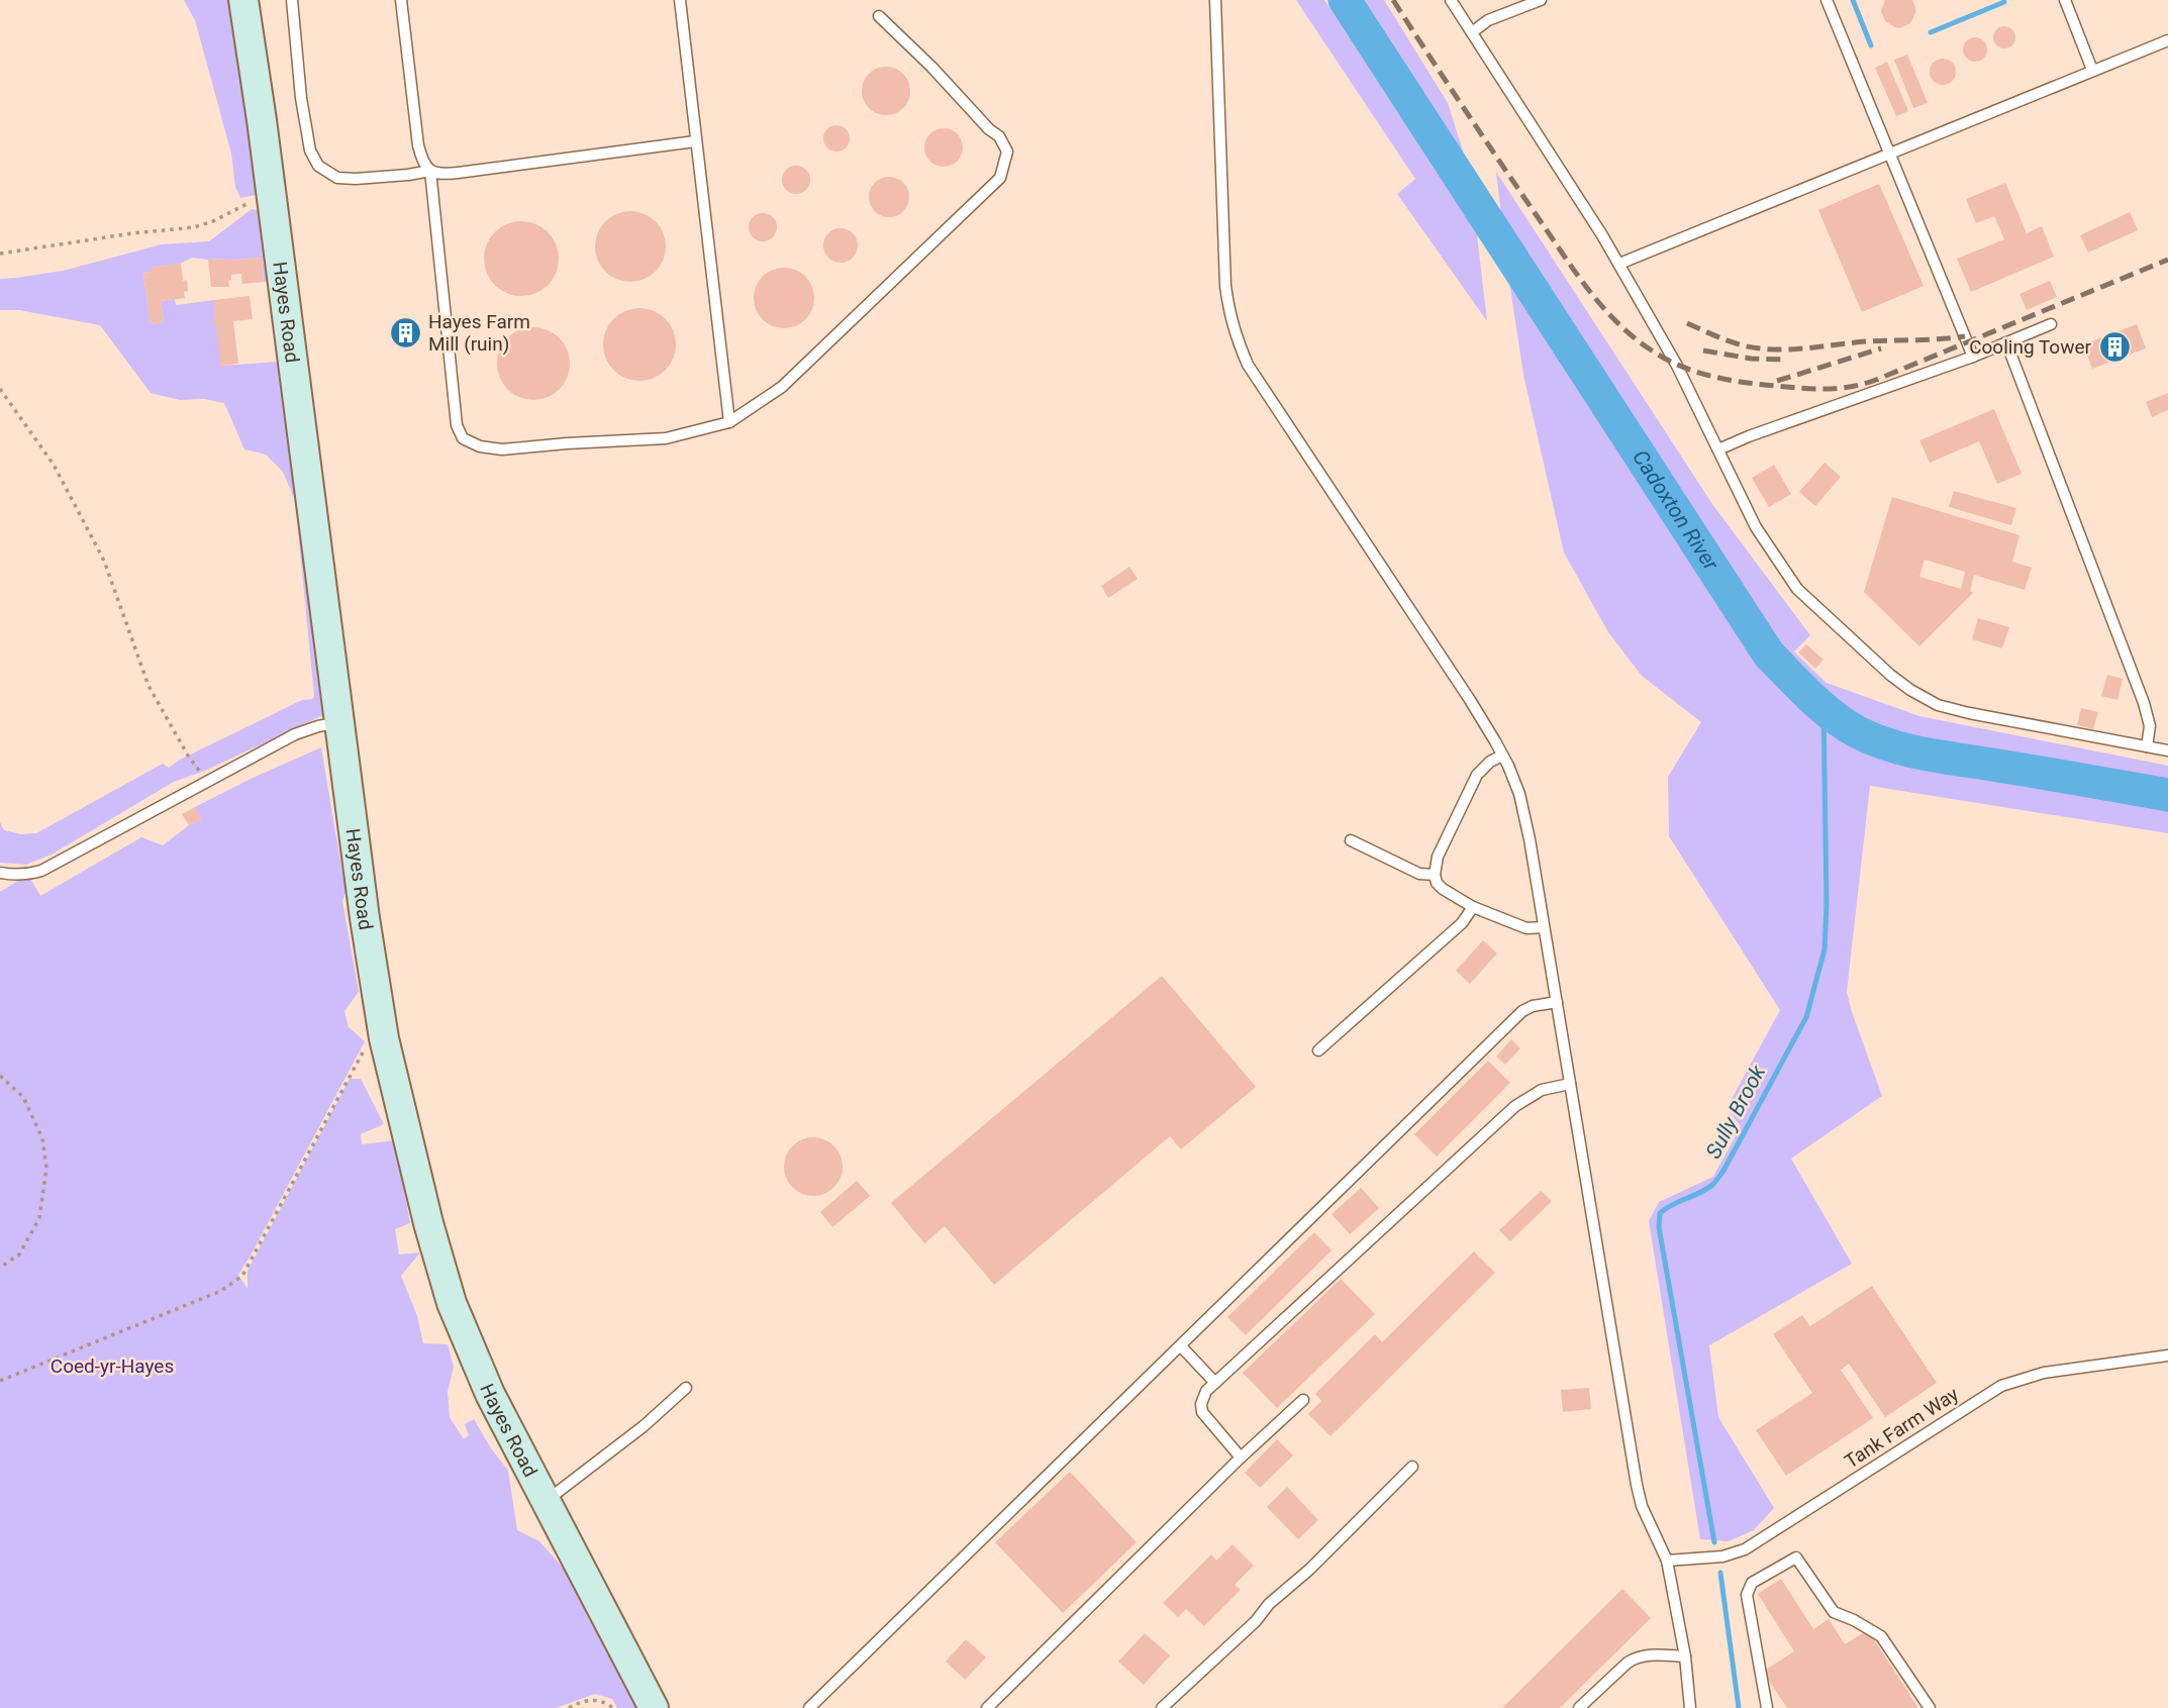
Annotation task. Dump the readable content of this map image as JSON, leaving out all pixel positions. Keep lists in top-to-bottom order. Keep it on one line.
{"streets":{"street":["Hayes Road"],"lane":["Tank Farm Way"]},"water":["Cadoxton River","Sully Brook"],"parks":["Coed-yr-Hayes"],"places":{"building":["Hayes Farm Mill (ruin)","Cooling Tower"]}}
